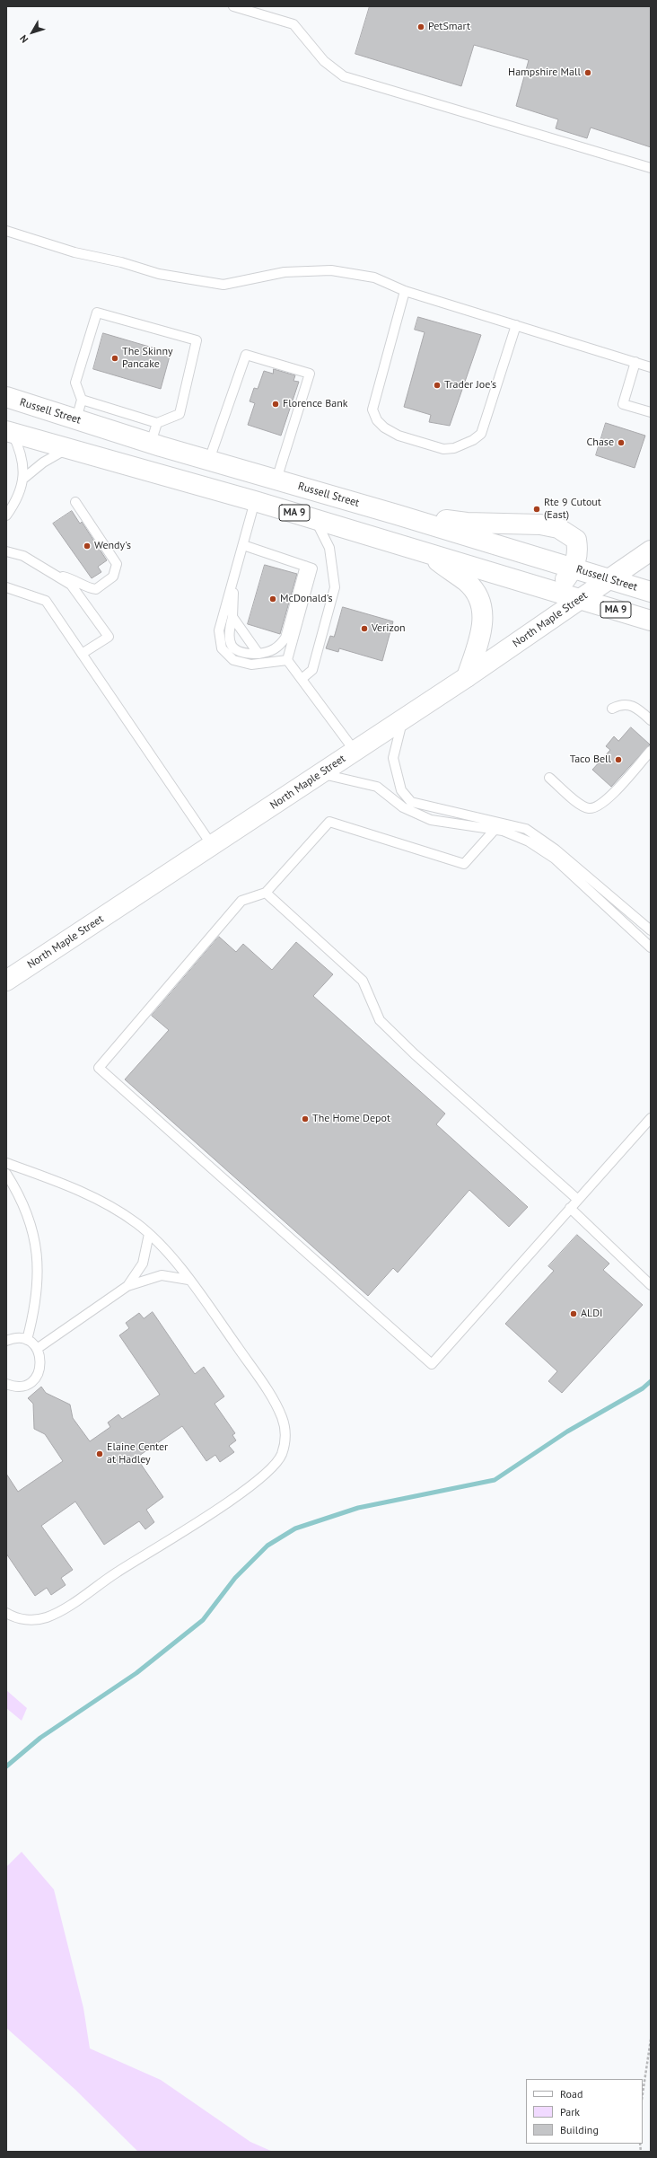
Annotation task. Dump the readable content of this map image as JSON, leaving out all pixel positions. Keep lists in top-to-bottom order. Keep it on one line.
{"streets":{"main road":["Russell Street","MA 9","North Maple Street"]},"crossings":[["Russell Street","North Maple Street"],["MA 9","North Maple Street"]],"places":["PetSmart","Hampshire Mall","The Skinny Pancake","Trader Joe's","Florence Bank","Chase","Rte 9 Cutout (East)","Wendy's","McDonald's","Verizon","Taco Bell","The Home Depot","ALDI","Elaine Center at Hadley"],"legend":["Road","Park","Building"],"north":"bottom left"}
